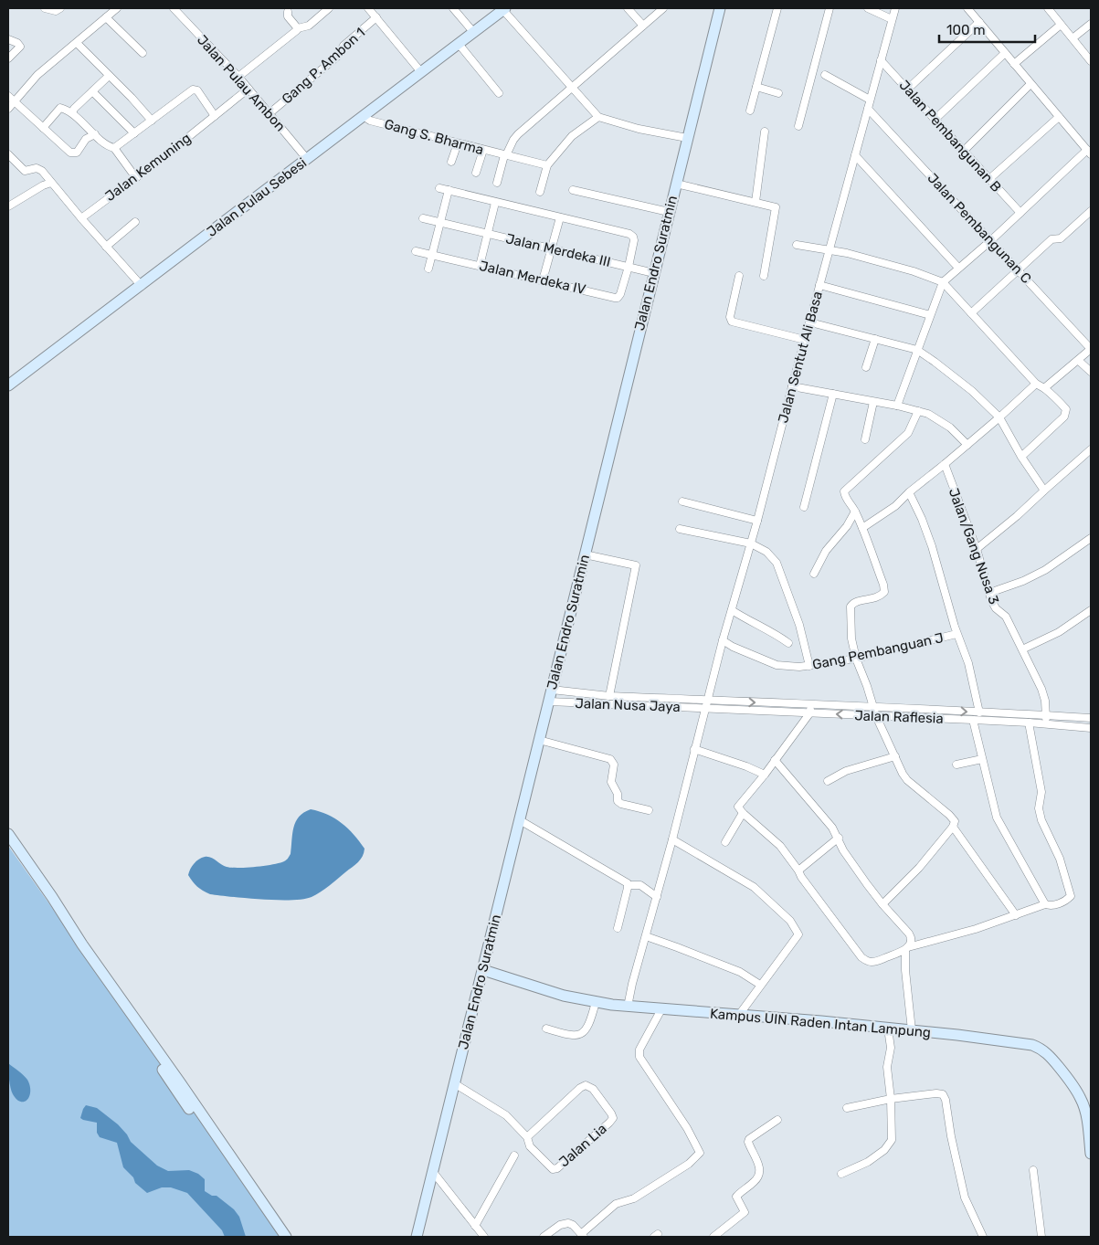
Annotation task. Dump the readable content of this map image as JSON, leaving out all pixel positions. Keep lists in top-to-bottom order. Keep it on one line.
{"streets":{"street":["Gang P. Ambon 1","Jalan Pulau Ambon","Jalan Pembangunan B","Gang S. Bharma","Jalan Kemuning","Jalan Pulau Sebesi","Jalan Pembangunan C","Jalan Merdeka III","Jalan Endro Suratmin","Jalan Merdeka IV","Jalan Sentut Ali Basa","Jalan/Gang Nusa 3","Gang Pembanguan J","Jalan Nusa Jaya","Jalan Raflesia","Kampus UIN Raden Intan Lampung","Jalan Lia"]},"crossings":[["Gang P. Ambon 1","Jalan Pulau Ambon"],["Jalan Pulau Ambon","Jalan Kemuning"],["Jalan Pulau Ambon","Jalan Pulau Sebesi"],["Jalan Pembangunan B","Jalan Sentut Ali Basa"],["Gang S. Bharma","Jalan Pulau Sebesi"],["Jalan Pembangunan C","Jalan Sentut Ali Basa"],["Jalan Merdeka III","Jalan Endro Suratmin"],["Jalan Merdeka III","Jalan Merdeka IV"],["Jalan Endro Suratmin","Jalan Nusa Jaya"],["Jalan Endro Suratmin","Kampus UIN Raden Intan Lampung"],["Jalan Endro Suratmin","Jalan Lia"],["Jalan Sentut Ali Basa","Gang Pembanguan J"],["Jalan Sentut Ali Basa","Jalan Nusa Jaya"],["Jalan Sentut Ali Basa","Jalan Raflesia"],["Jalan Sentut Ali Basa","Kampus UIN Raden Intan Lampung"],["Jalan/Gang Nusa 3","Jalan Raflesia"],["Jalan Nusa Jaya","Jalan Raflesia"]],"scale_bar":"100 m"}
